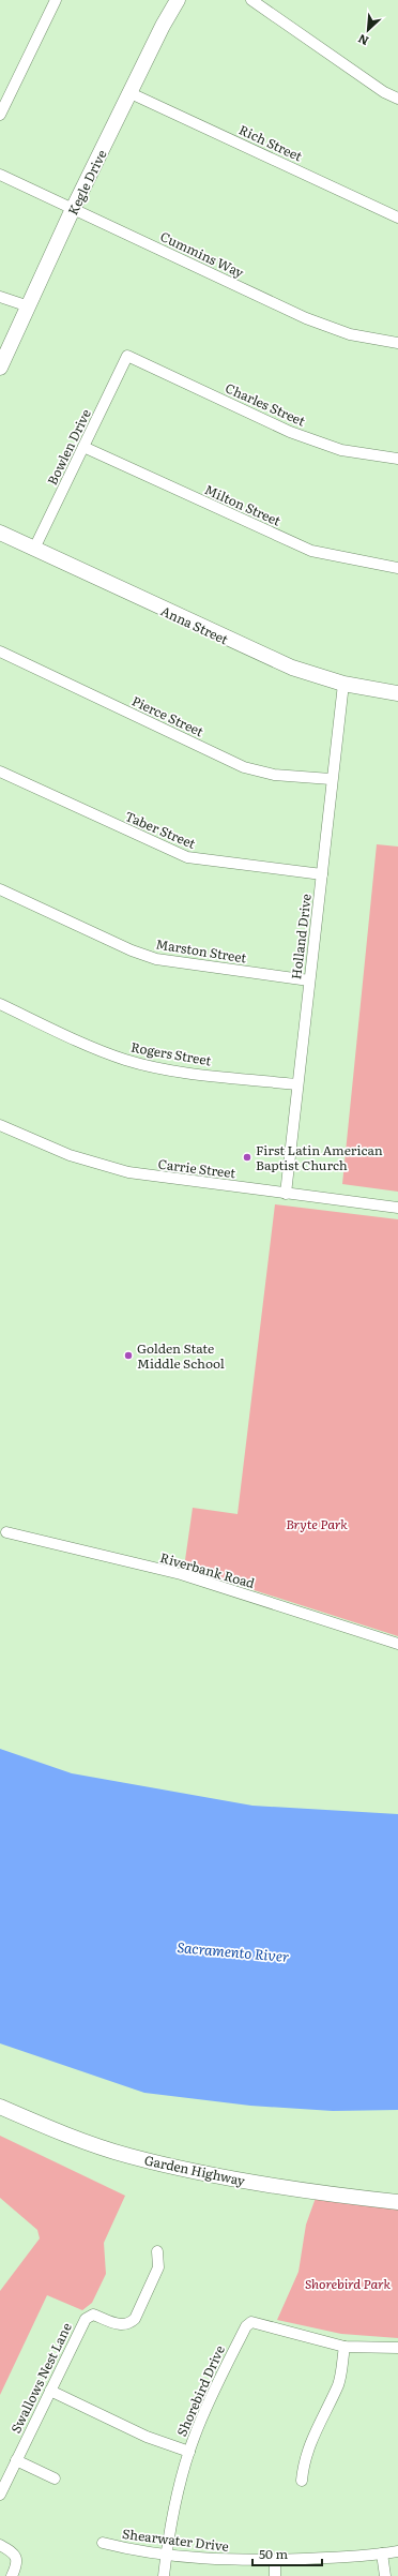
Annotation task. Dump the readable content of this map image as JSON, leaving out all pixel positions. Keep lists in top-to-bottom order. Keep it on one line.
{"streets":{"street":["Rich Street","Kegle Drive","Cummins Way","Charles Street","Bowlen Drive","Milton Street","Anna Street","Pierce Street","Taber Street","Holland Drive","Marston Street","Rogers Street","Carrie Street","Riverbank Road","Garden Highway","Swallows Nest Lane","Shorebird Drive","Shearwater Drive"]},"crossings":[["Rich Street","Kegle Drive"],["Kegle Drive","Cummins Way"],["Charles Street","Bowlen Drive"],["Bowlen Drive","Milton Street"],["Bowlen Drive","Anna Street"],["Anna Street","Holland Drive"],["Pierce Street","Holland Drive"],["Taber Street","Holland Drive"],["Holland Drive","Marston Street"],["Holland Drive","Rogers Street"],["Holland Drive","Carrie Street"],["Shorebird Drive","Shearwater Drive"]],"water":["Sacramento River"],"parks":["Bryte Park","Shorebird Park"],"places":["First Latin American Baptist Church","Golden State Middle School"],"scale_bar":"50 m","north":"bottom left"}
